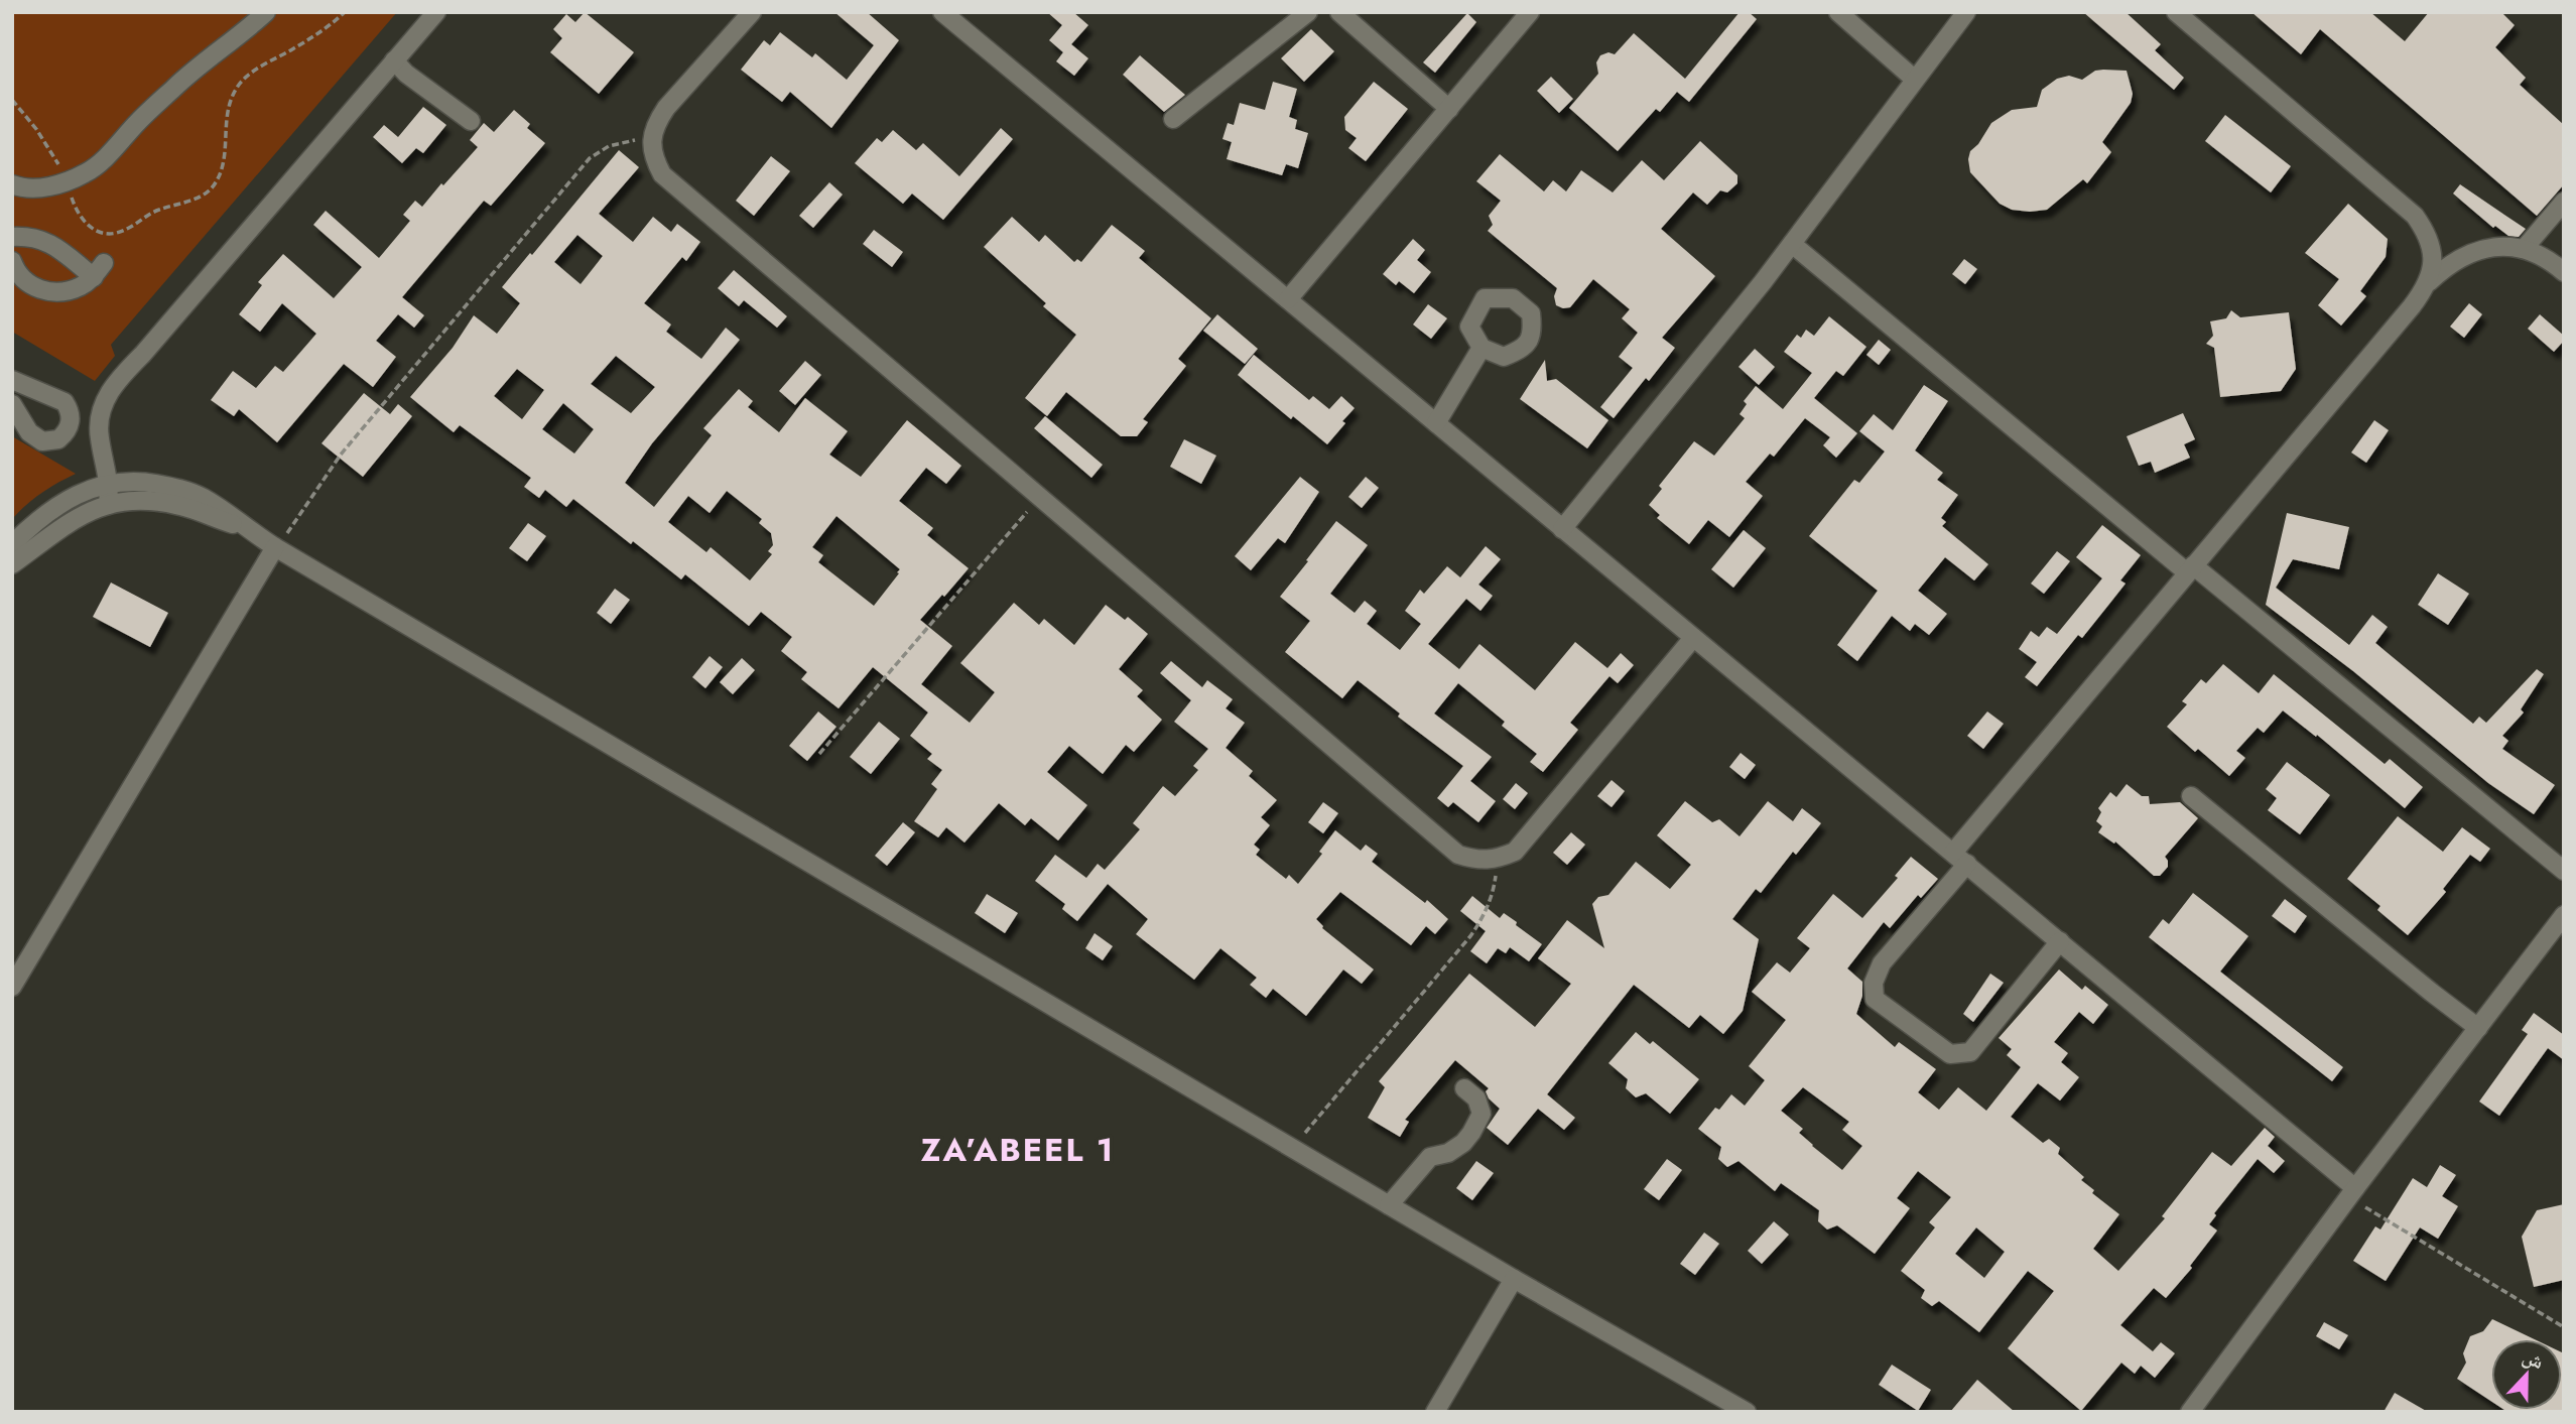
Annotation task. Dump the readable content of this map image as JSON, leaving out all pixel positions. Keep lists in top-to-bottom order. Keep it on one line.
{"districts":["ZA’ABEEL 1"],"north":"top"}
